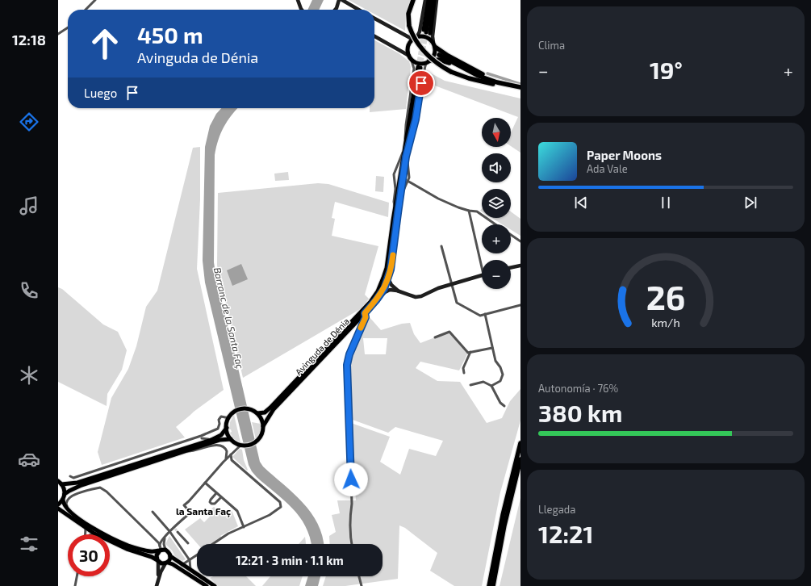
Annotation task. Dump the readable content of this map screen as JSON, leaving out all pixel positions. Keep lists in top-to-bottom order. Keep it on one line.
{"streets":{"main road":["Avinguda de Dénia"]},"districts":["la Santa Faç"],"water":["Barranc de la Santa Faç"],"north":"bottom","page":{"tabs":"12:18","tile":["Clima",["Autonomía · 76%","380 km"],["Llegada","12:21"]],"turn":["450 m","Avinguda de Dénia"],"heat":["−","19°","+"],"then":"Luego","map_buttons":["+","−"],"song":["Paper Moons","Ada Vale"],"limit":"30","trip":"12:21 · 3 min · 1.1 km","gauge":["26","km/h"]}}
